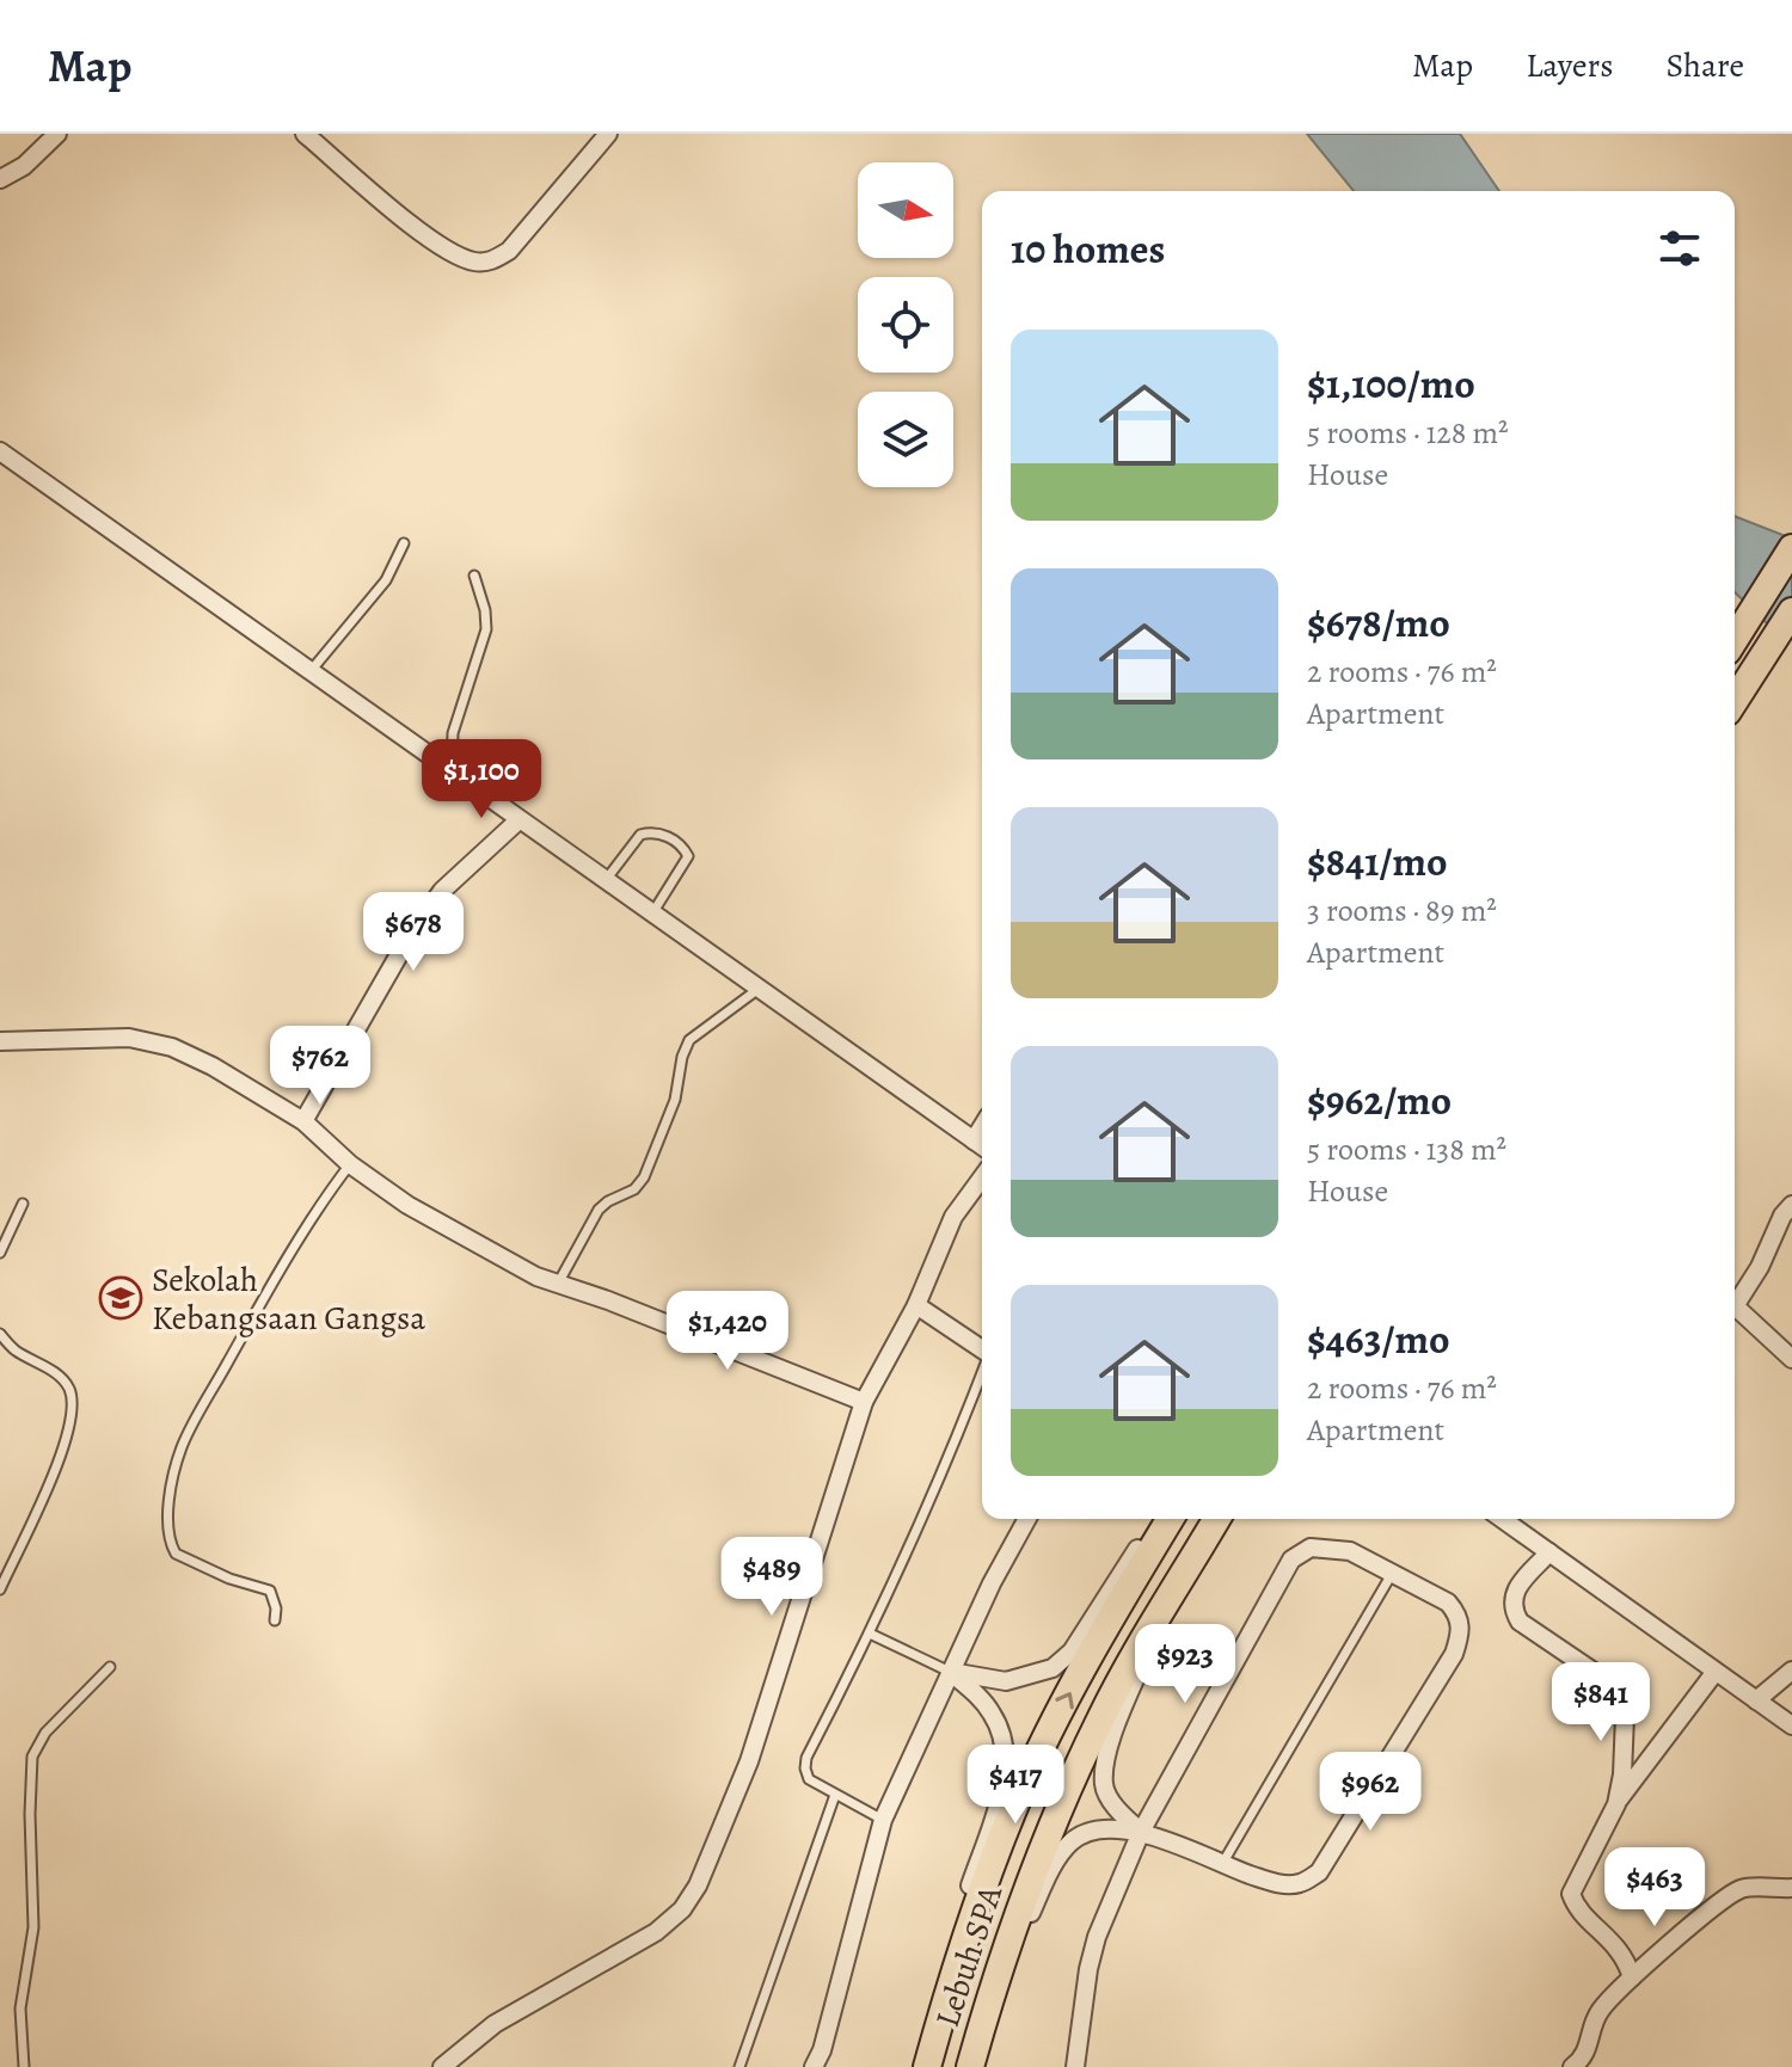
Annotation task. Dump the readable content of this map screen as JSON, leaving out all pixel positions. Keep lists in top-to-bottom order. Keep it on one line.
{"streets":{"highway":["Lebuh SPA"]},"places":{"school or university":["Sekolah Kebangsaan Gangsa"]},"north":"right","page":{"header":"Map","nav":["Map","Layers","Share"],"heading":"10 homes","list":[{"name":"$1,100/mo","note":"5 rooms · 128 m² · House"},{"name":"$678/mo","note":"2 rooms · 76 m² · Apartment"},{"name":"$841/mo","note":"3 rooms · 89 m² · Apartment"},{"name":"$962/mo","note":"5 rooms · 138 m² · House"},{"name":"$463/mo","note":"2 rooms · 76 m² · Apartment"}],"price":["$1,100","$678","$762","$1,420","$489","$923","$841","$417","$962","$463"]}}
